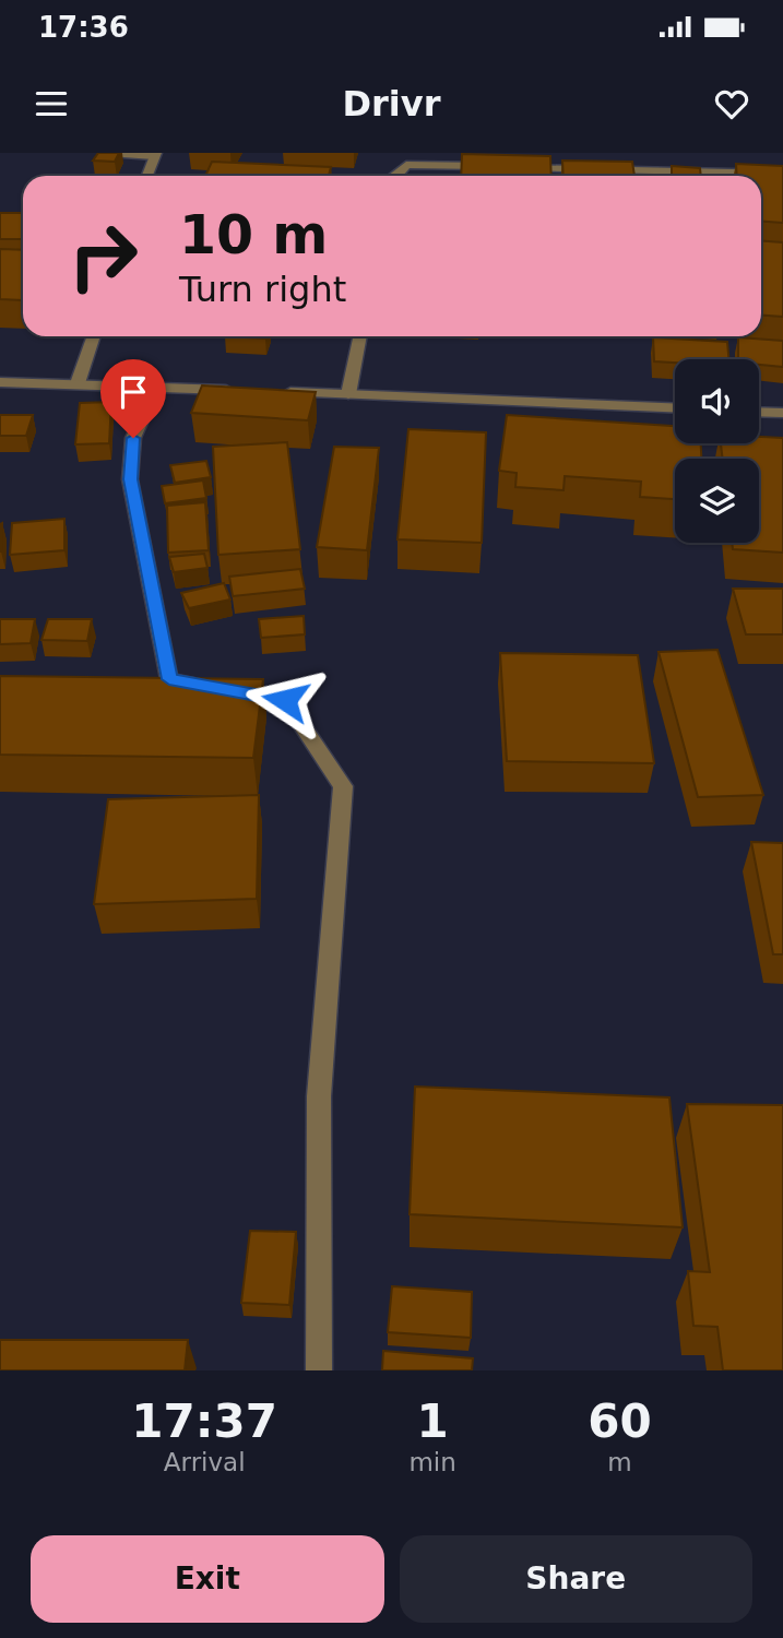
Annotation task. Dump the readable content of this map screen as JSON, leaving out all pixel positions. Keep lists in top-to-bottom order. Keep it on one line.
{"page":{"status":"17:36","header":"Drivr","turn":["10 m","Turn right"],"eta":["17:37","Arrival","1","min","60","m"],"buttons":["Exit","Share"]}}
